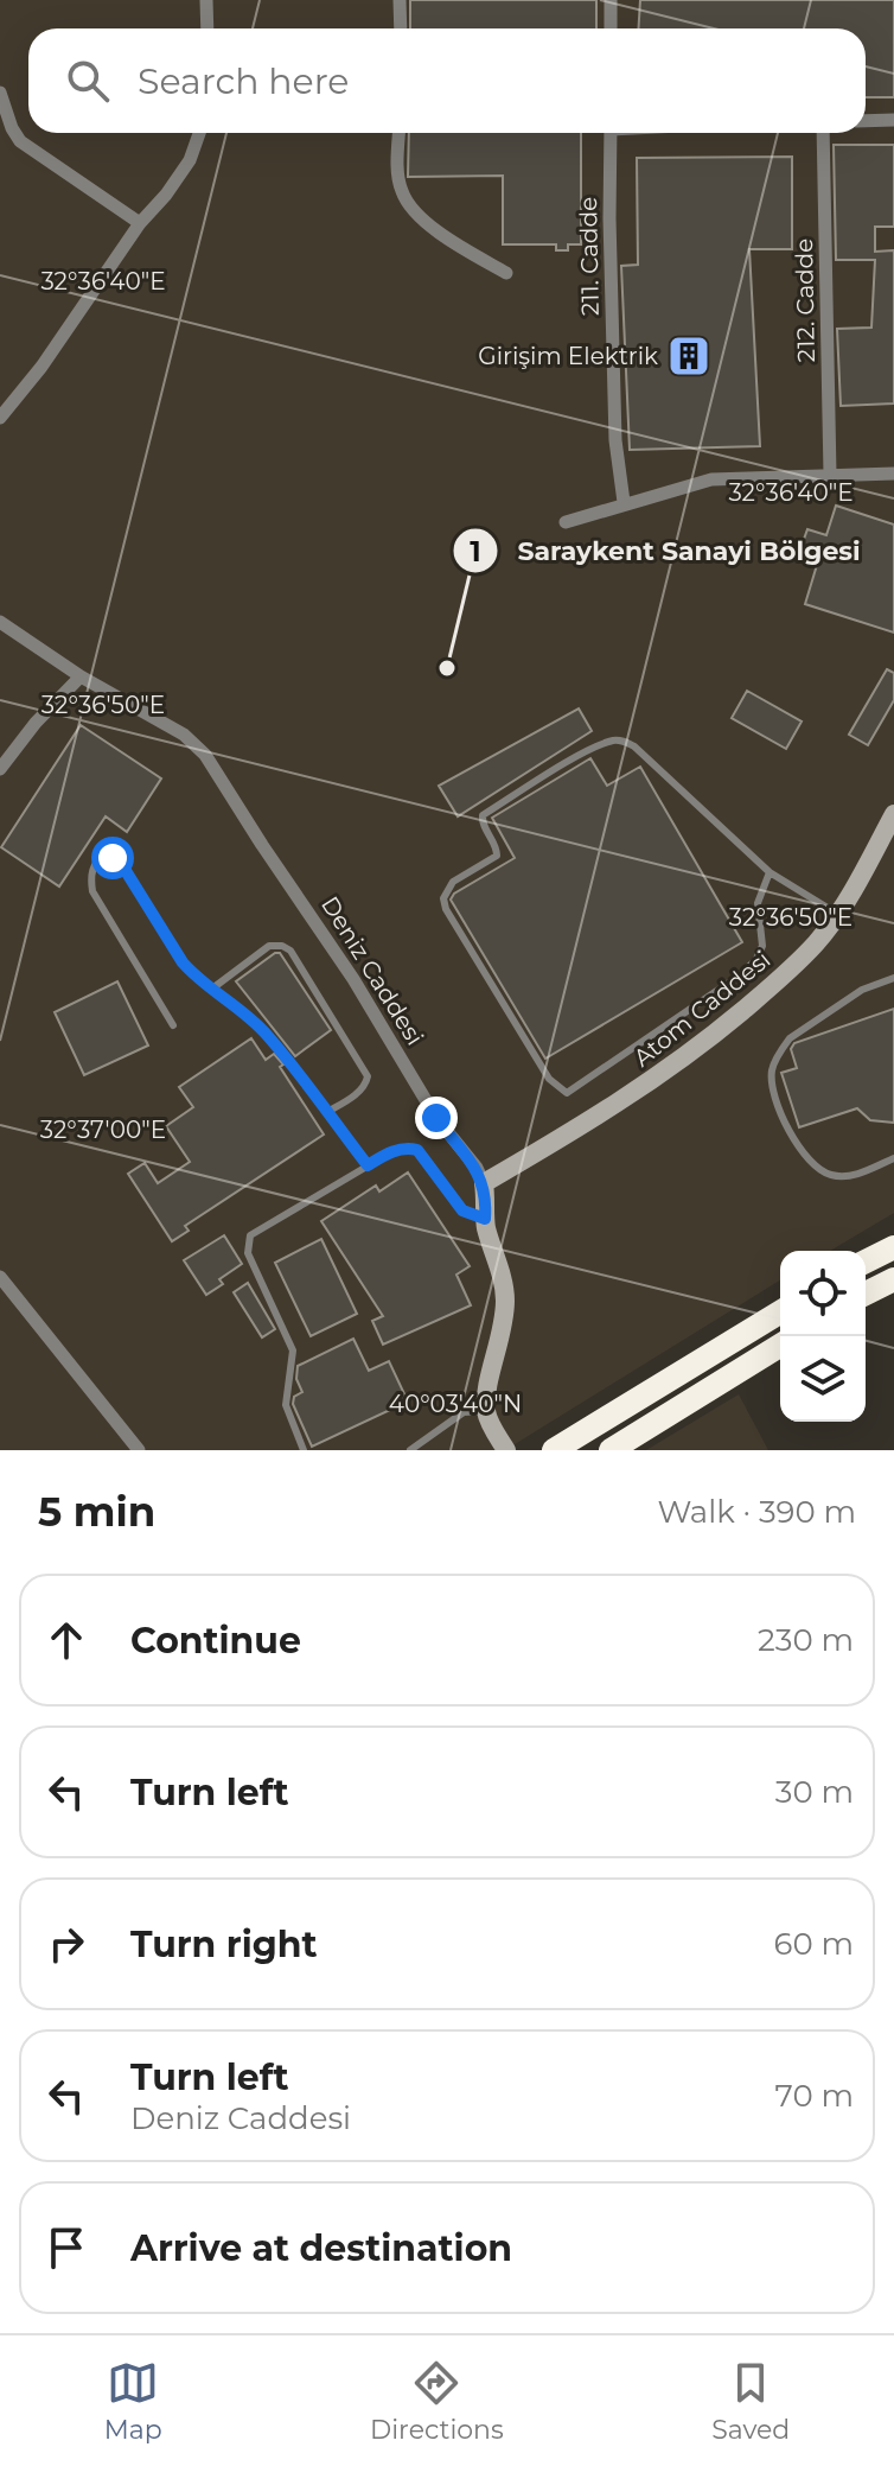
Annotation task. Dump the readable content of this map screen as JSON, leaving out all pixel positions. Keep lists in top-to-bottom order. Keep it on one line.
{"streets":{"street":["211. Cadde","212. Cadde","Deniz Caddesi","Atom Caddesi"]},"crossings":[["Deniz Caddesi","Atom Caddesi"]],"places":{"building":["Girişim Elektrik"],"other":["Saraykent Sanayi Bölgesi"]},"page":{"search":"Search here","heading":["5 min","Walk · 390 m"],"list":[["Continue","230 m"],["Turn left","30 m"],["Turn right","60 m"],["Turn left","Deniz Caddesi","70 m"],"Arrive at destination"],"nav":["Map","Directions","Saved"]},"coordinates":["32°36'40\"E","32°36'50\"E","32°37'00\"E","40°03'40\"N"]}
